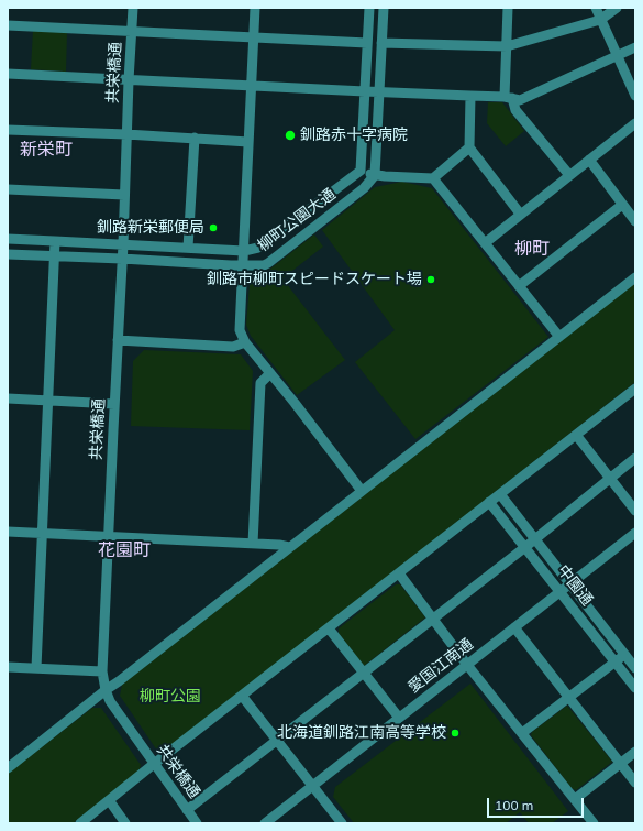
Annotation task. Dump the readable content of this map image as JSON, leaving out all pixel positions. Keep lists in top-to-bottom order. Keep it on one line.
{"streets":{"street":["共栄橋通","柳町公園大通","中園通","愛国江南通"]},"crossings":[["共栄橋通","柳町公園大通"],["中園通","愛国江南通"]],"districts":["新栄町","柳町","花園町"],"parks":["柳町公園"],"places":["釧路赤十字病院","釧路新栄郵便局","釧路市柳町スピードスケート場","北海道釧路江南高等学校"],"scale_bar":"100 m"}
